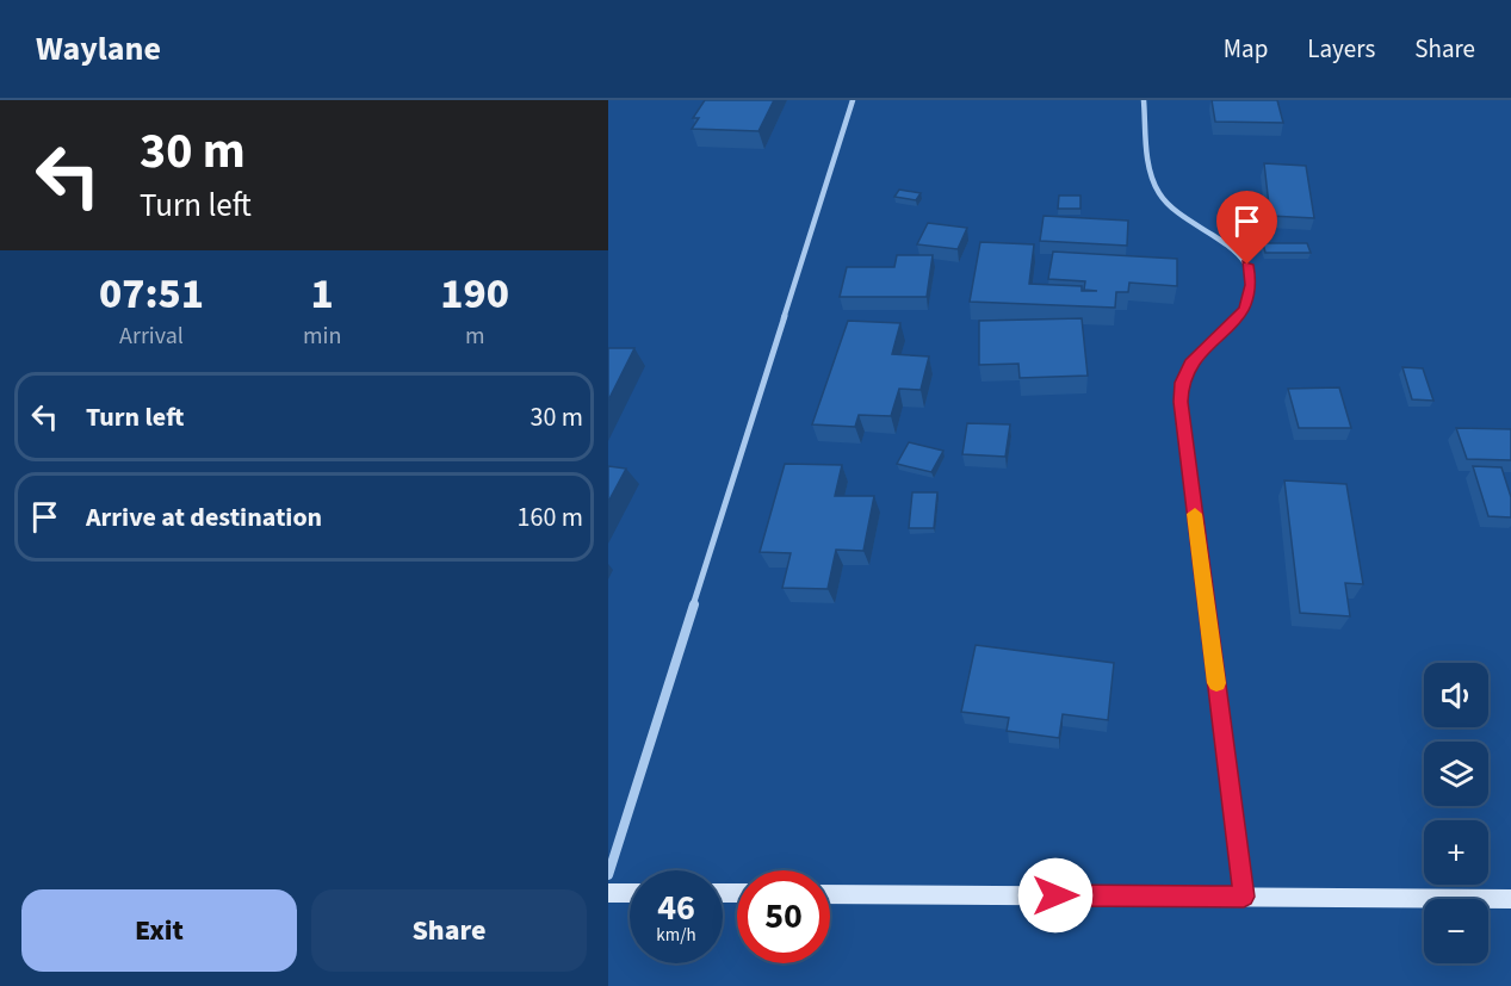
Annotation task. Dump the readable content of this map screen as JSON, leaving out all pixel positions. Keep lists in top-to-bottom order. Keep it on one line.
{"page":{"header":"Waylane","nav":["Map","Layers","Share"],"turn":["30 m","Turn left"],"eta":["07:51","Arrival","1","min","190","m"],"list":[{"name":"Turn left","value":"30 m"},{"name":"Arrive at destination","value":"160 m"}],"map_buttons":["+","−"],"speed":"46 km/h","limit":"50","buttons":["Exit","Share"]}}
